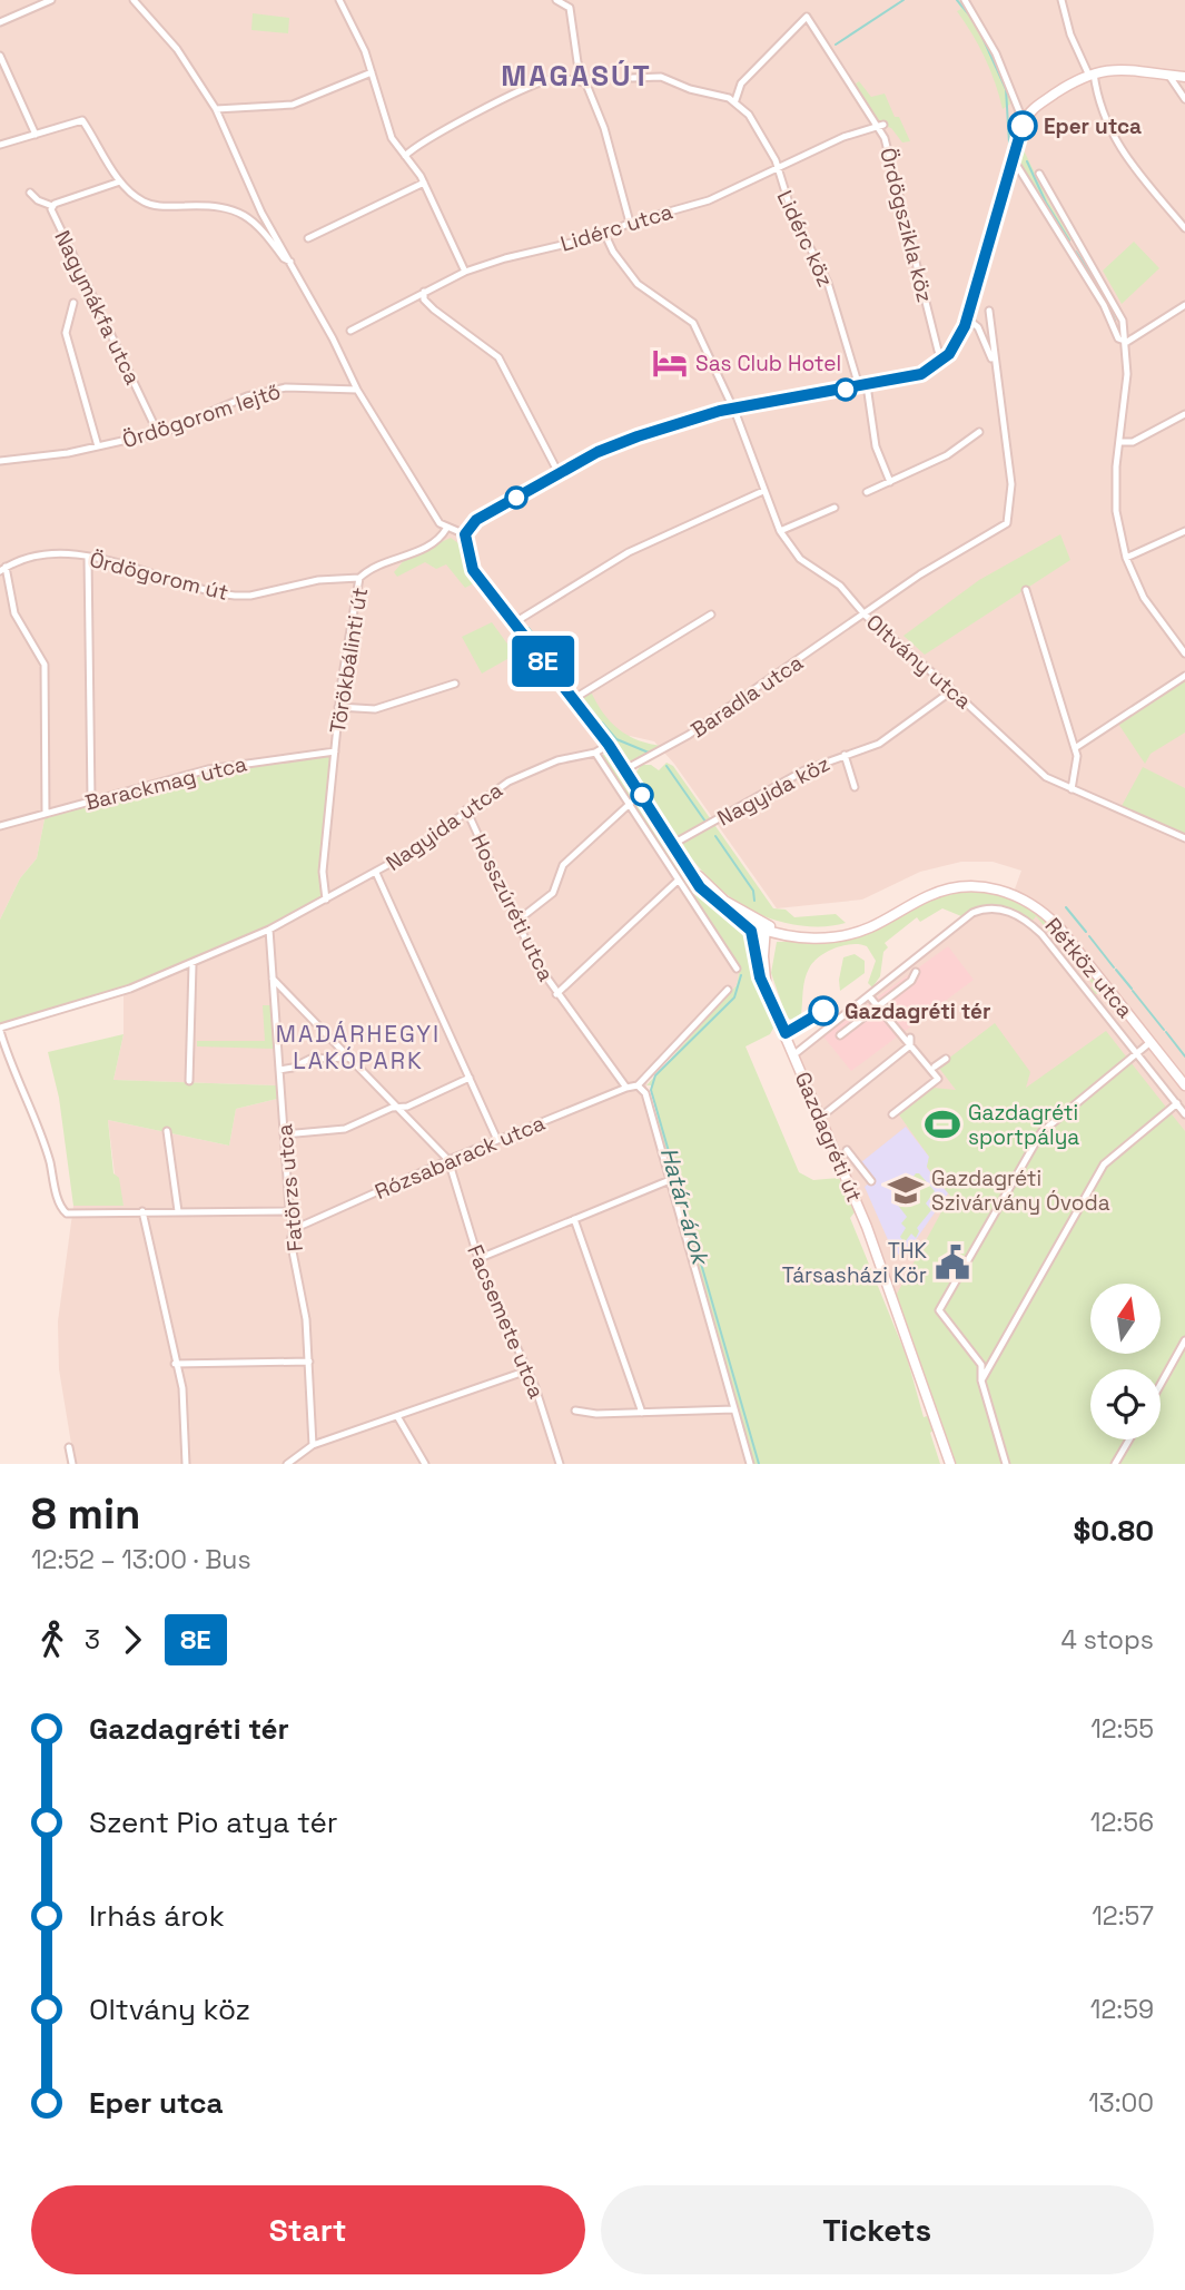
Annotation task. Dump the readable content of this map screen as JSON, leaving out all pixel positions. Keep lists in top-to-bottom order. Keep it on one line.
{"streets":{"street":["Ördögszikla köz","Lidérc utca","Lidérc köz","Nagymákfa utca","Ördögorom lejtő","Ördögorom út","Törökbálinti út","Oltvány utca","Baradla utca","Barackmag utca","Nagyida köz","Nagyida utca","Hosszúréti utca","Rétköz utca","Gazdagréti út","Rózsabarack utca","Fatörzs utca","Facsemete utca"]},"crossings":[["Ördögszikla köz","Lidérc utca"],["Ördögszikla köz","Lidérc köz"],["Lidérc utca","Lidérc köz"],["Lidérc utca","Oltvány utca"],["Nagymákfa utca","Ördögorom lejtő"],["Ördögorom út","Törökbálinti út"],["Törökbálinti út","Barackmag utca"],["Törökbálinti út","Nagyida utca"],["Oltvány utca","Baradla utca"],["Oltvány utca","Nagyida köz"],["Nagyida utca","Hosszúréti utca"],["Hosszúréti utca","Rózsabarack utca"],["Rétköz utca","Gazdagréti út"],["Rózsabarack utca","Fatörzs utca"],["Rózsabarack utca","Facsemete utca"],["Fatörzs utca","Facsemete utca"]],"districts":["MAGASÚT","MADÁRHEGYI LAKÓPARK"],"water":["Határ-árok"],"places":{"other":["Eper utca","Gazdagréti tér"],"hotel":["Sas Club Hotel"],"sports":["Gazdagréti sportpálya"],"school or university":["Gazdagréti Szivárvány Óvoda"],"public building":["THK Társasházi Kör"]},"lines":["bus line 8E"],"north":"top","page":{"on_map":"8E","heading":["8 min","12:52 – 13:00 · Bus","$0.80"],"legs":["3","8E","4 stops"],"list":[{"name":"Gazdagréti tér","value":"12:55"},{"name":"Szent Pio atya tér","value":"12:56"},{"name":"Irhás árok","value":"12:57"},{"name":"Oltvány köz","value":"12:59"},{"name":"Eper utca","value":"13:00"}],"buttons":["Start","Tickets"]}}
